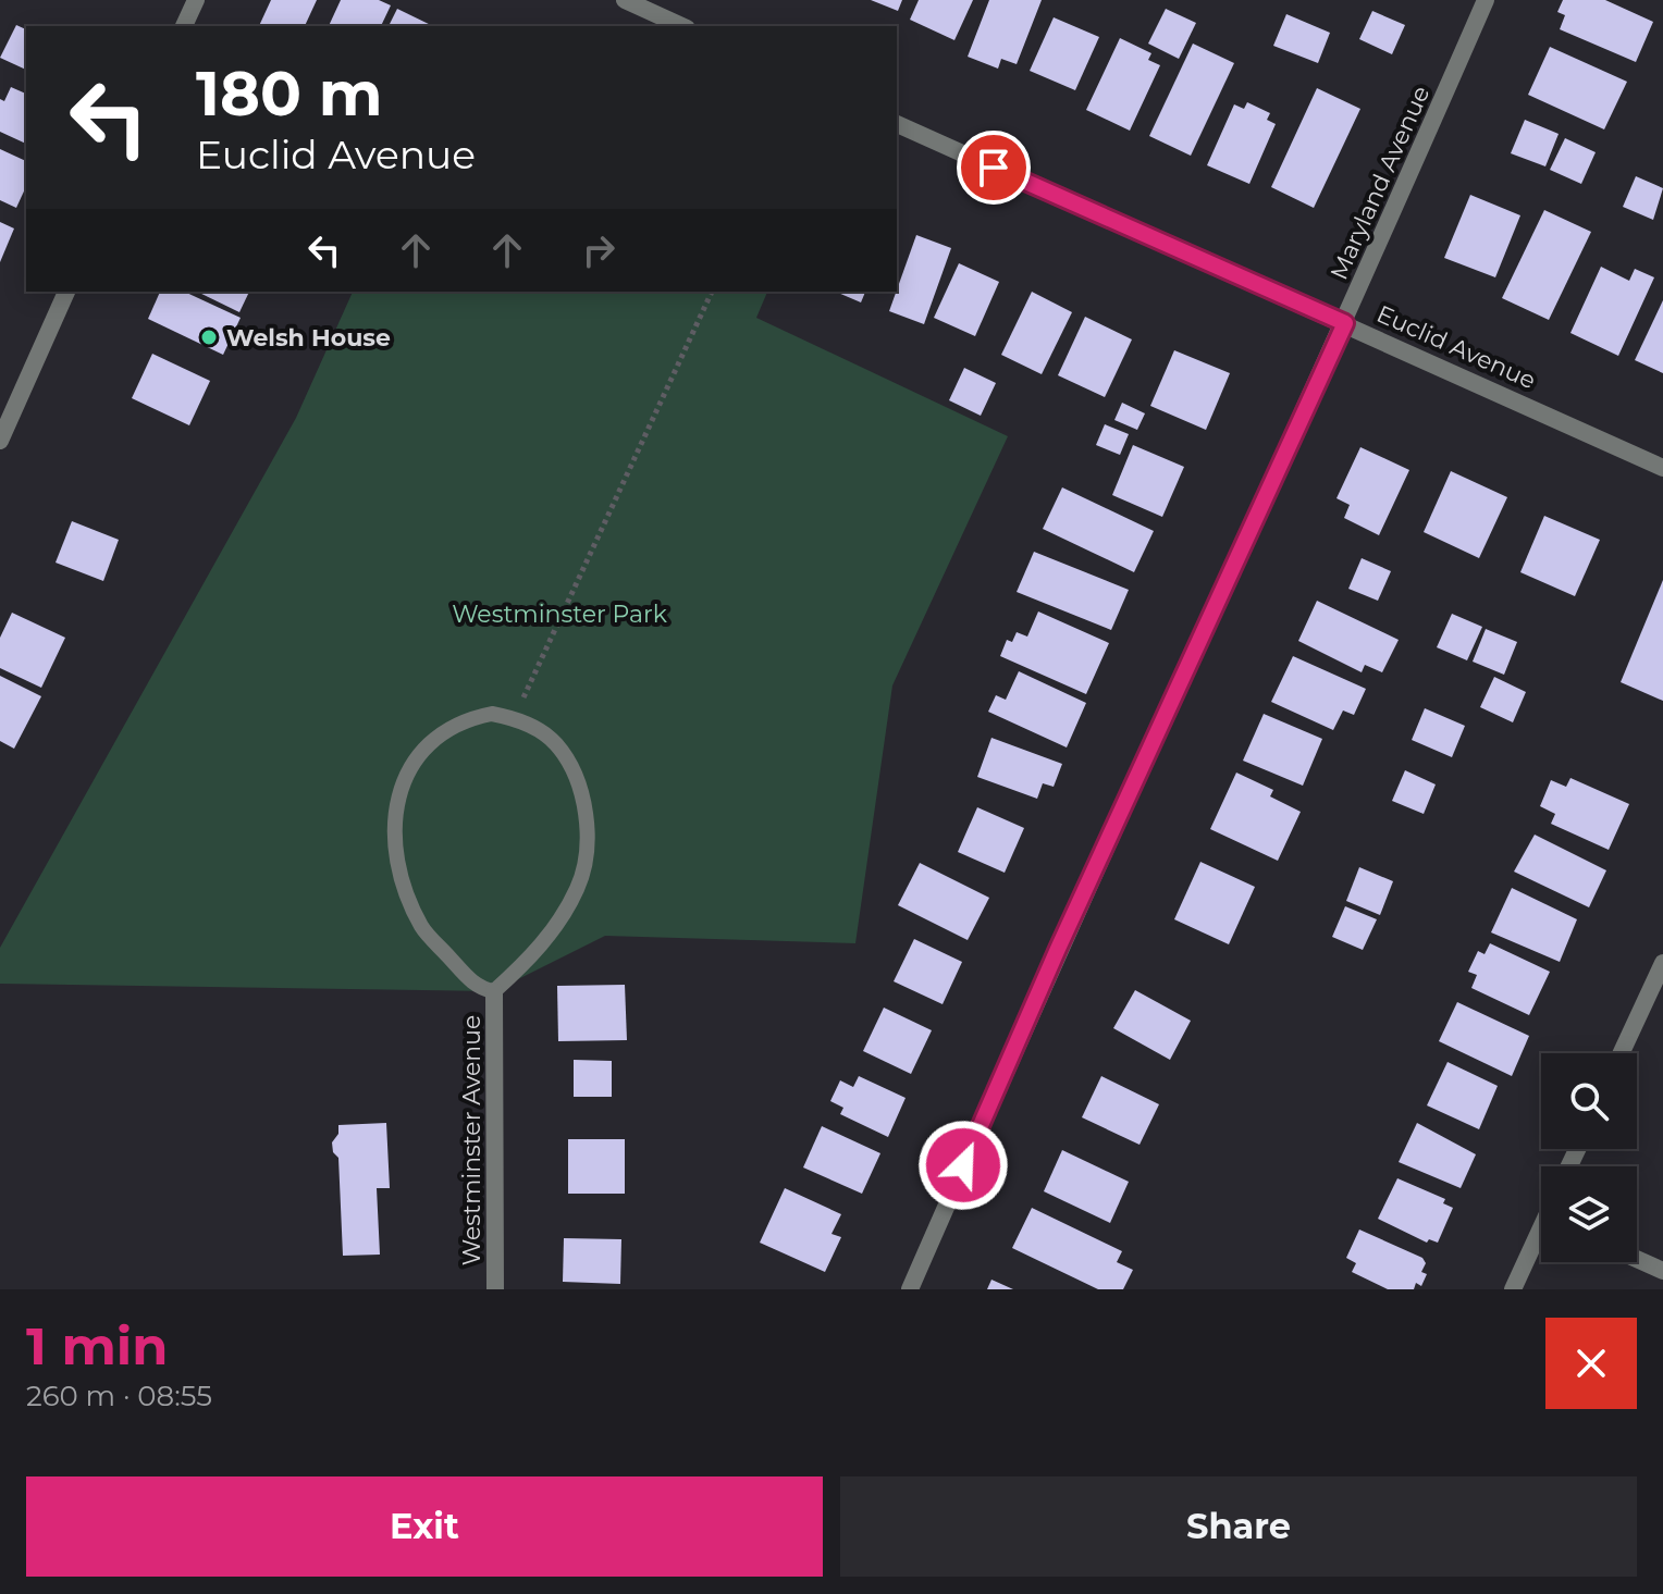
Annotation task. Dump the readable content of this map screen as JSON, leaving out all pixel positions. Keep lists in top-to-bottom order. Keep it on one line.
{"streets":{"street":["Maryland Avenue","Euclid Avenue","Westminster Avenue"]},"crossings":[["Maryland Avenue","Euclid Avenue"]],"parks":["Westminster Park"],"places":["Welsh House"],"page":{"turn":["180 m","Euclid Avenue"],"heading":["1 min","260 m · 08:55"],"buttons":["Exit","Share"]}}
